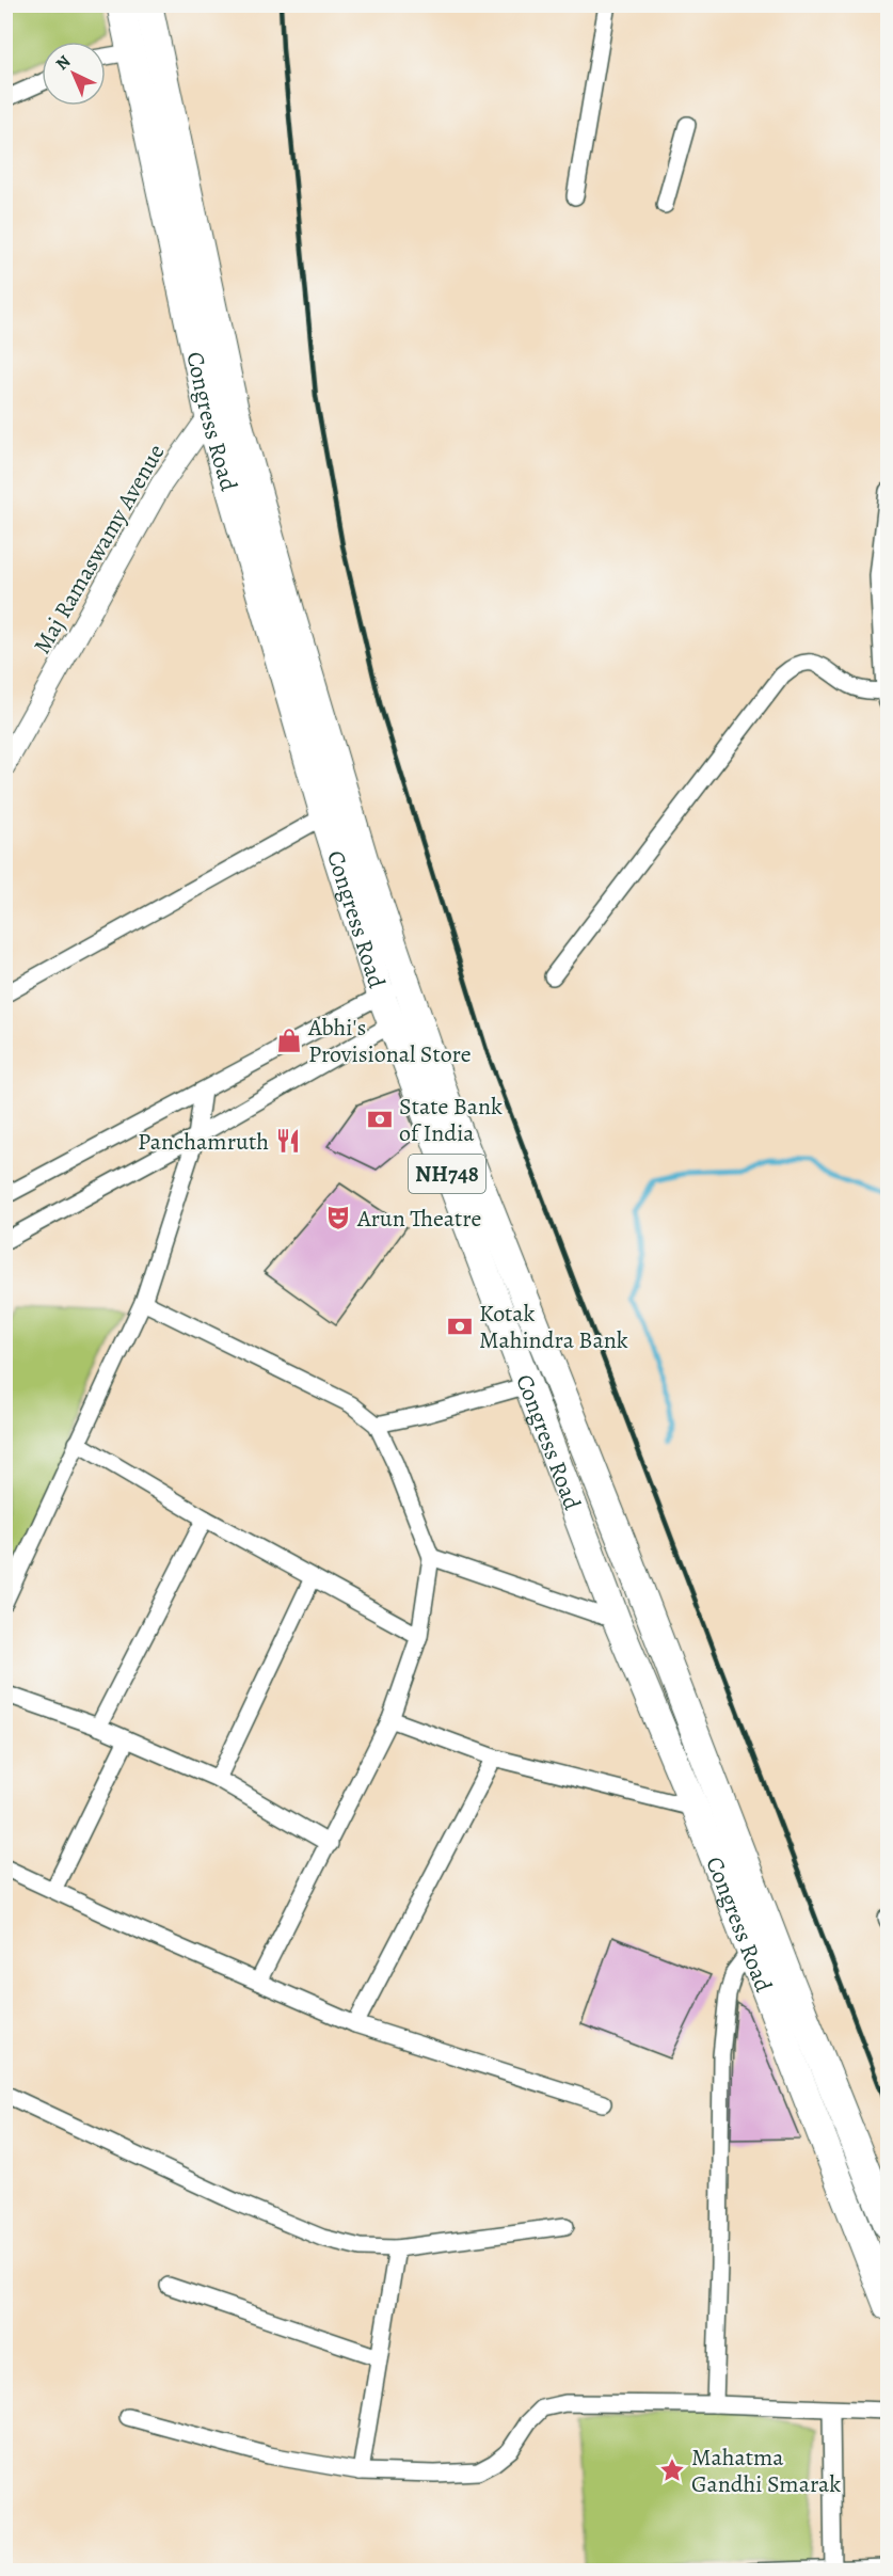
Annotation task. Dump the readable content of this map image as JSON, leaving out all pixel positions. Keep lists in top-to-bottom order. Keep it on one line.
{"streets":{"highway":["Congress Road","NH748"],"street":["Maj Ramaswamy Avenue"]},"crossings":[["Congress Road","Maj Ramaswamy Avenue"]],"places":{"shop":["Abhi's Provisional Store"],"bank":["State Bank of India","Kotak Mahindra Bank"],"restaurant":["Panchamruth"],"theatre":["Arun Theatre"],"place":["Mahatma Gandhi Smarak"]},"north":"top left"}
